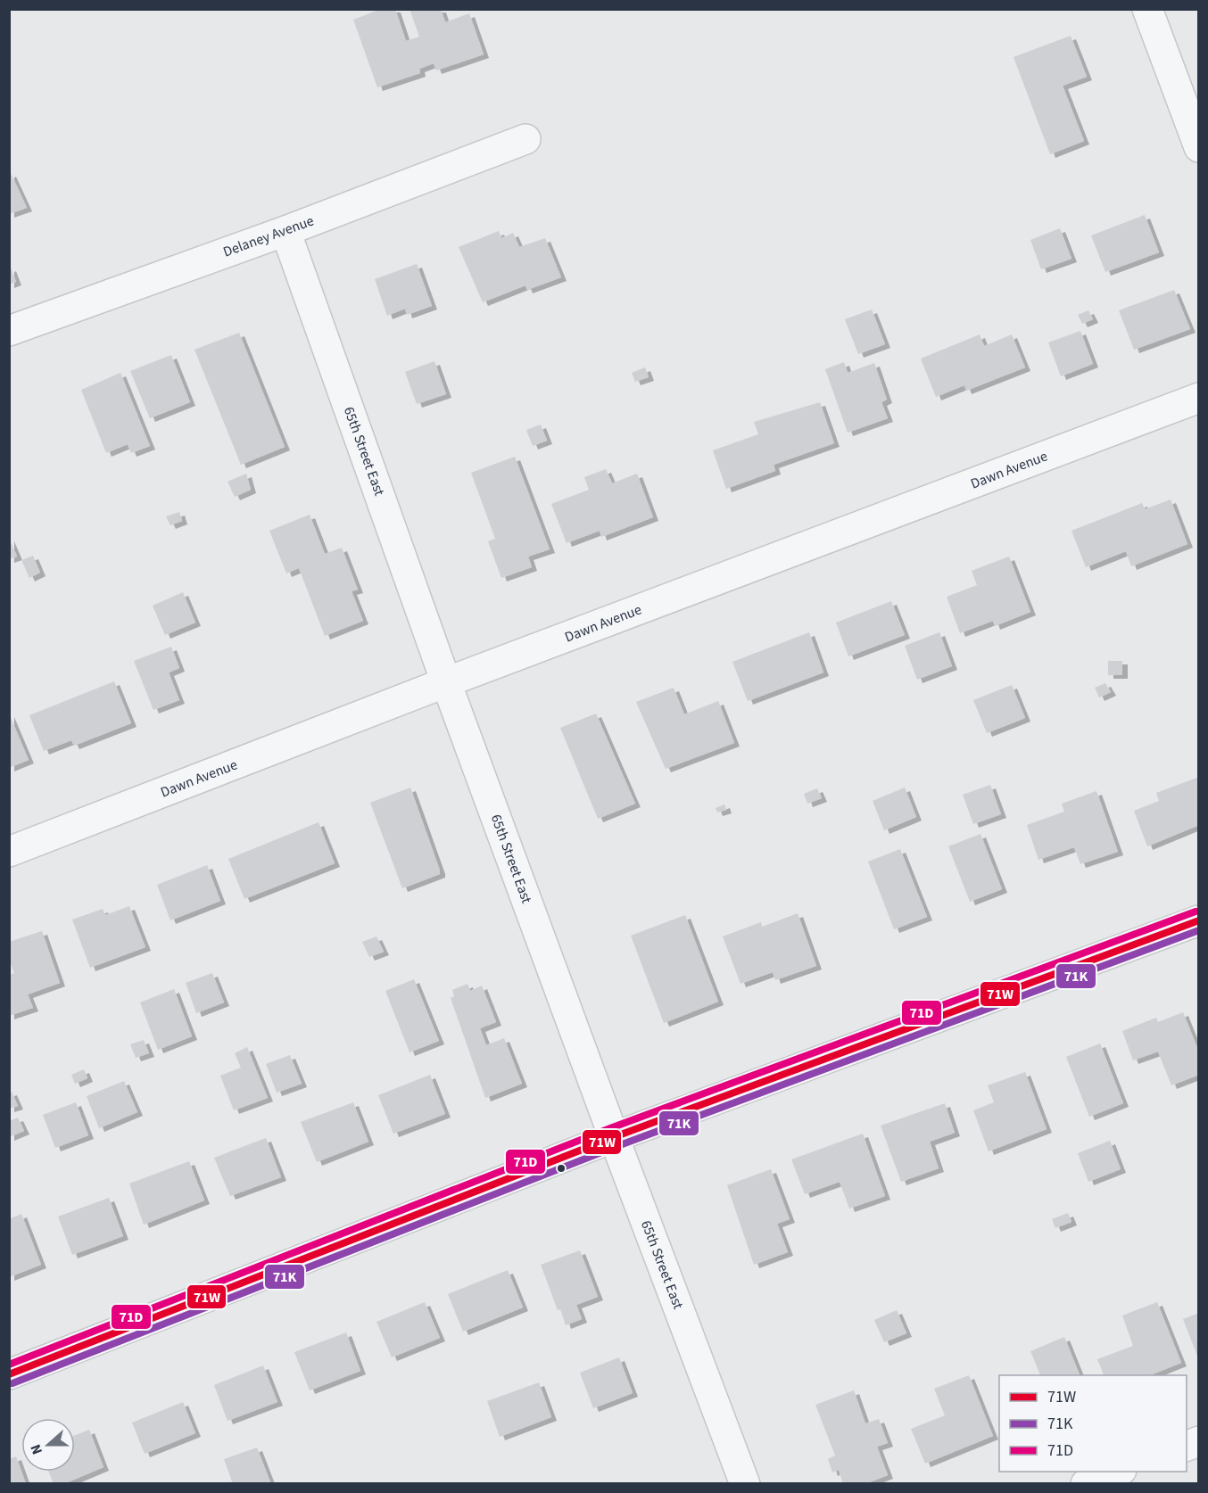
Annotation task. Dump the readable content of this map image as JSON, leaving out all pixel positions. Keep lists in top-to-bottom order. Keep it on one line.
{"streets":{"street":["Delaney Avenue","65th Street East","Dawn Avenue"]},"crossings":[["Delaney Avenue","65th Street East"],["65th Street East","Dawn Avenue"]],"lines":["transit line 71D","transit line 71W","transit line 71K"],"legend":["71W","71K","71D"],"north":"left"}
